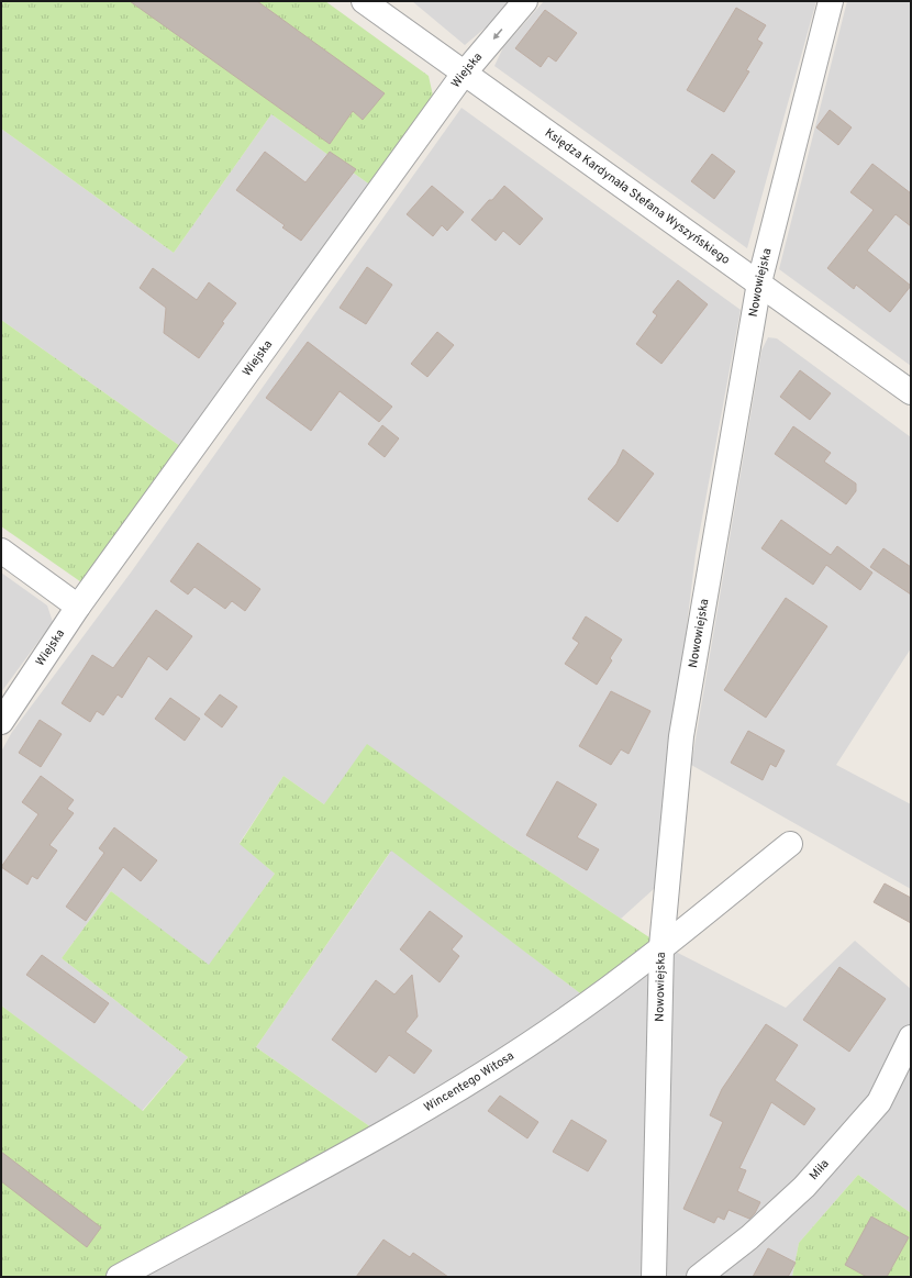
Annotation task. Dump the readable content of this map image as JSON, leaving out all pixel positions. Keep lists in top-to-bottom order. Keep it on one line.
{"streets":{"street":["Wiejska","Księdza Kardynała Stefana Wyszyńskiego","Nowowiejska","Wincentego Witosa","Miła"]},"crossings":[["Wiejska","Księdza Kardynała Stefana Wyszyńskiego"],["Księdza Kardynała Stefana Wyszyńskiego","Nowowiejska"],["Nowowiejska","Wincentego Witosa"]]}
